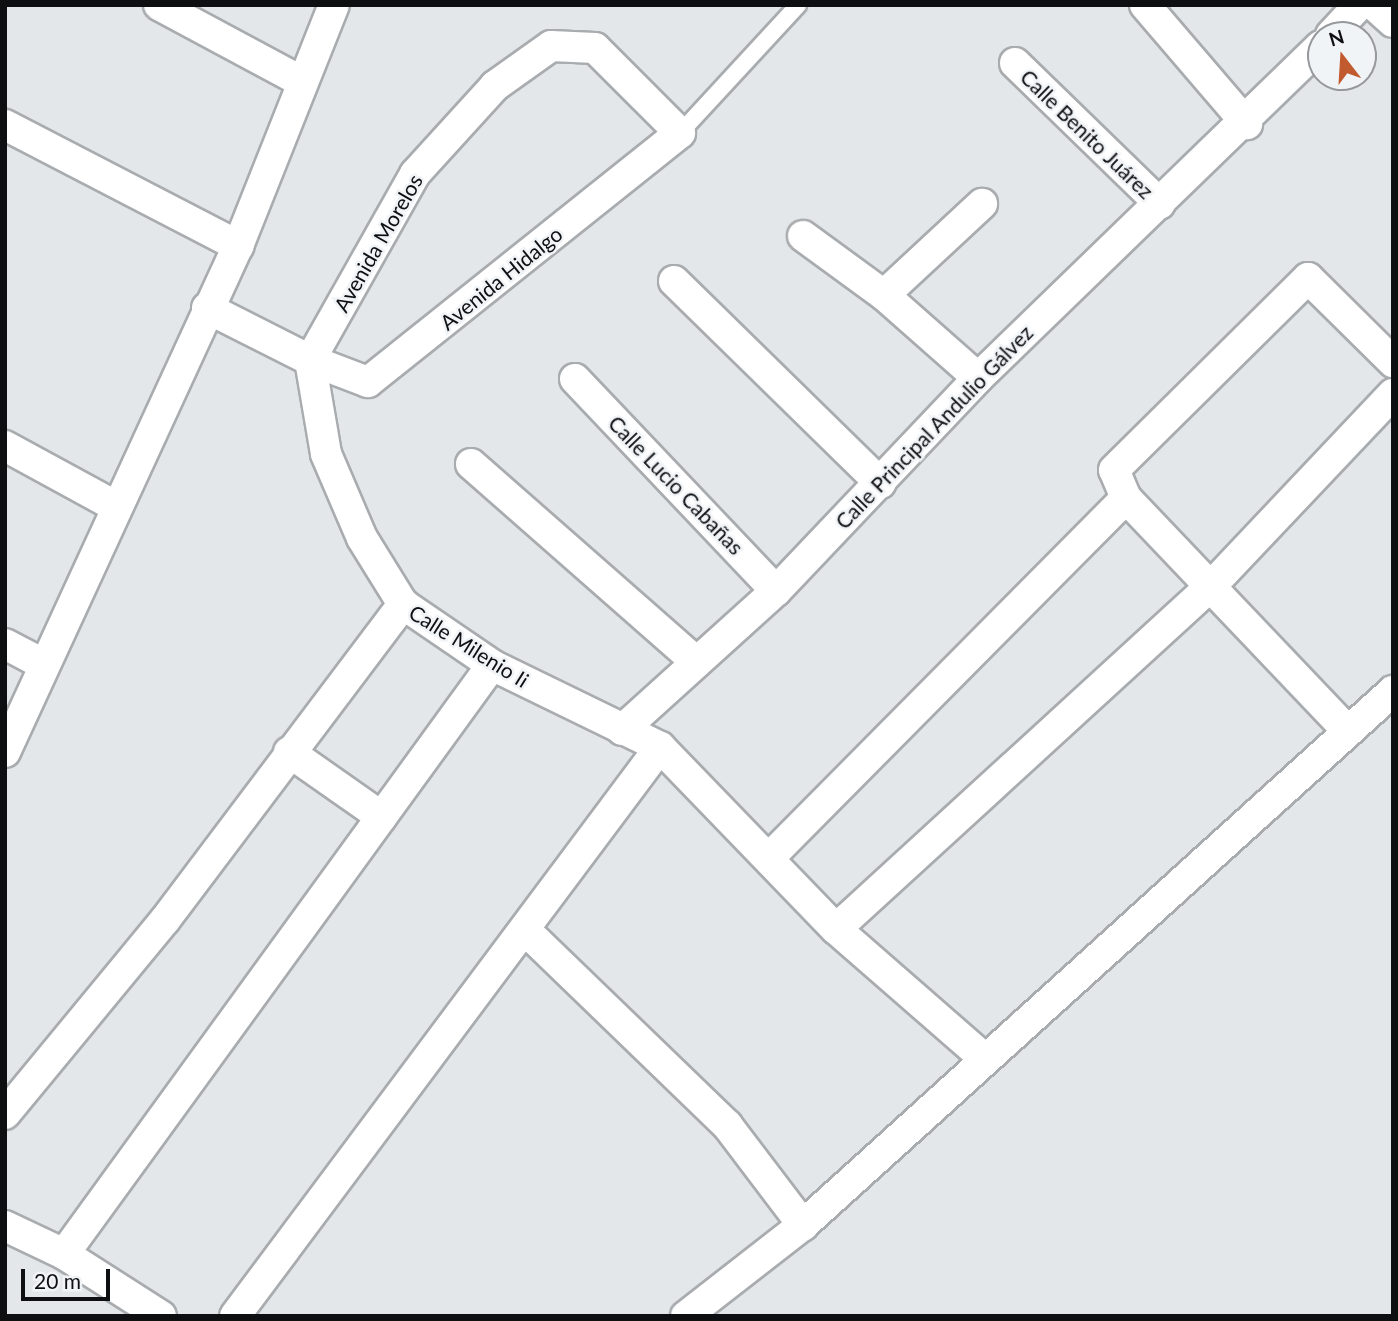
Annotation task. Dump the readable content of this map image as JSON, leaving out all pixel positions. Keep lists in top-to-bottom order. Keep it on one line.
{"streets":{"street":["Calle Benito Juárez","Avenida Morelos","Avenida Hidalgo","Calle Principal Andulio Gálvez","Calle Lucio Cabañas","Calle Milenio Ii"]},"crossings":[["Calle Benito Juárez","Calle Principal Andulio Gálvez"],["Avenida Morelos","Avenida Hidalgo"],["Avenida Morelos","Calle Milenio Ii"],["Avenida Hidalgo","Calle Milenio Ii"],["Calle Principal Andulio Gálvez","Calle Lucio Cabañas"],["Calle Principal Andulio Gálvez","Calle Milenio Ii"]],"scale_bar":"20 m","north":"top"}
